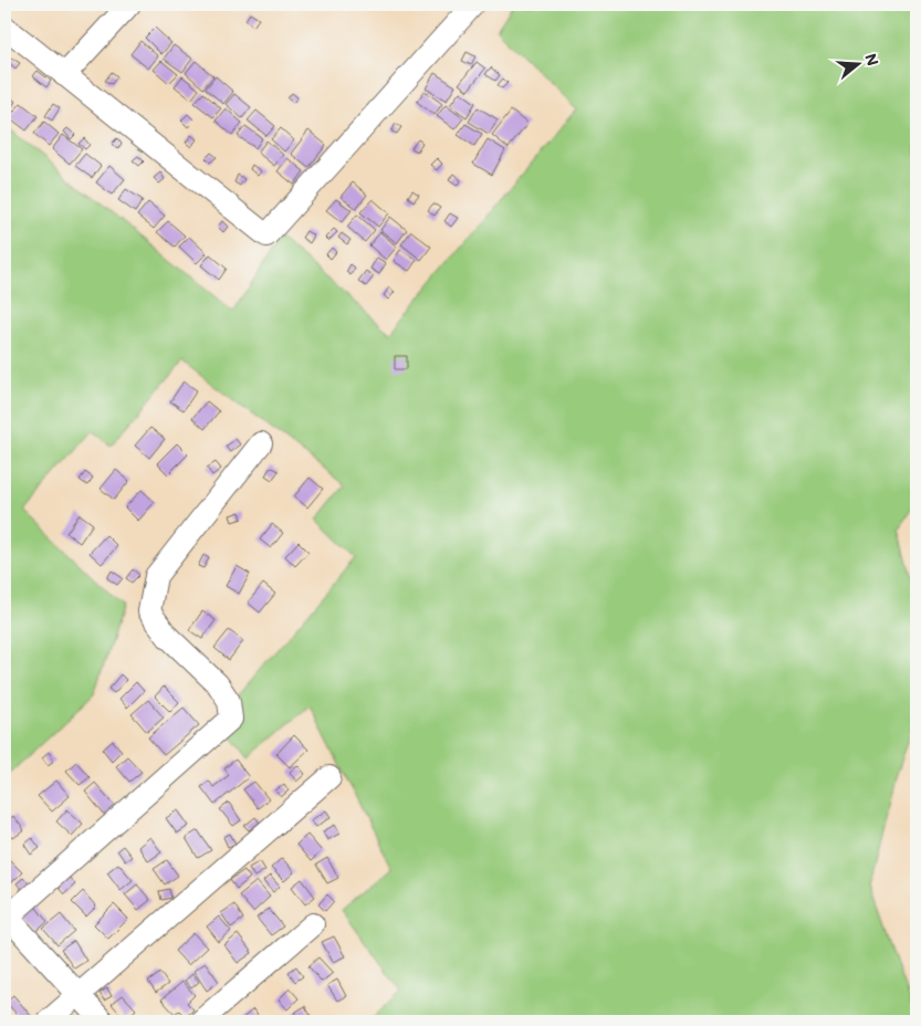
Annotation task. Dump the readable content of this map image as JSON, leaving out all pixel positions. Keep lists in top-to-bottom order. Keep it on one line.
{"north":"right"}
